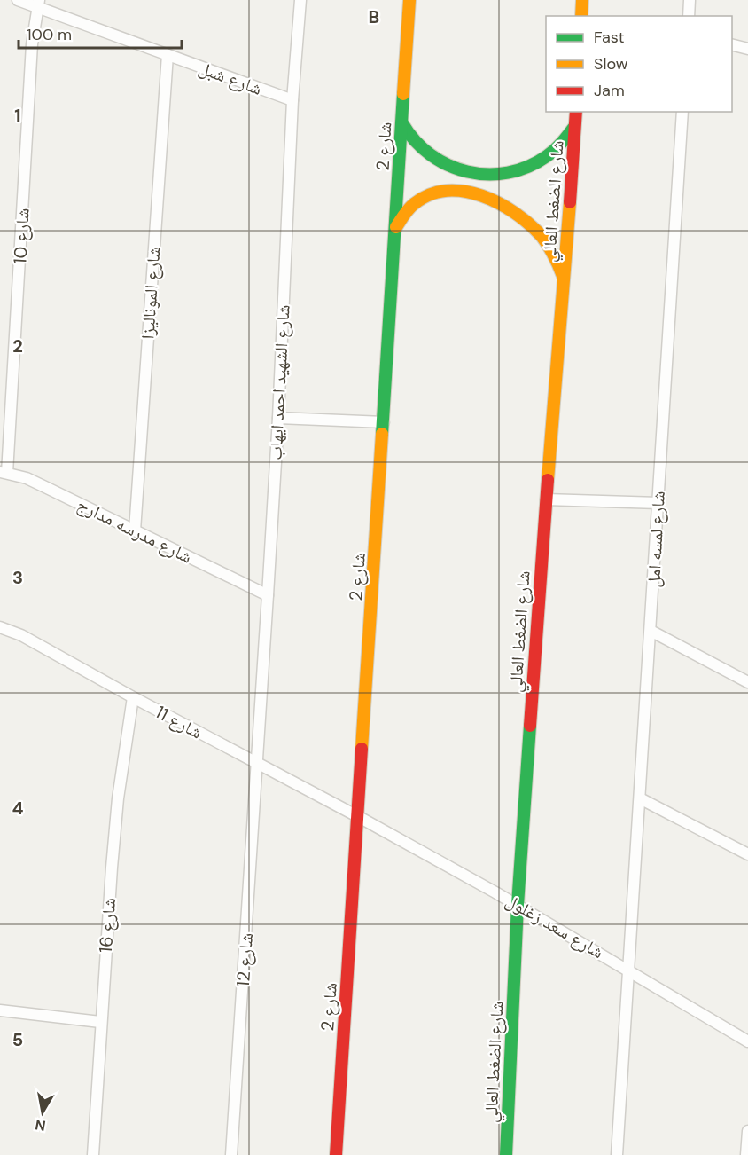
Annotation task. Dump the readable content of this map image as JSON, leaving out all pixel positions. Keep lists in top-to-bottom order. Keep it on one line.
{"streets":{"street":["شارع شبل","شارع 2","شارع الضغط العالي","شارع 10","شارع الموناليزا","شارع الشهيد احمد ايهاب","شارع مدرسه مدارج","شارع لمسه امل","شارع 11","شارع 16","شارع سعد زغلول","شارع 12"]},"crossings":[["شارع شبل","شارع 10"],["شارع شبل","شارع الموناليزا"],["شارع شبل","شارع الشهيد احمد ايهاب"],["شارع 2","شارع 11"],["شارع 2","شارع سعد زغلول"],["شارع الضغط العالي","شارع سعد زغلول"],["شارع 10","شارع مدرسه مدارج"],["شارع الموناليزا","شارع مدرسه مدارج"],["شارع الشهيد احمد ايهاب","شارع مدرسه مدارج"],["شارع الشهيد احمد ايهاب","شارع 11"],["شارع الشهيد احمد ايهاب","شارع 12"],["شارع لمسه امل","شارع سعد زغلول"],["شارع 11","شارع 16"],["شارع 11","شارع سعد زغلول"],["شارع 11","شارع 12"]],"legend":["Fast","Slow","Jam"],"scale_bar":"100 m","north":"bottom","grid":{"columns":["B"],"rows":["1","2","3","4","5"]}}
